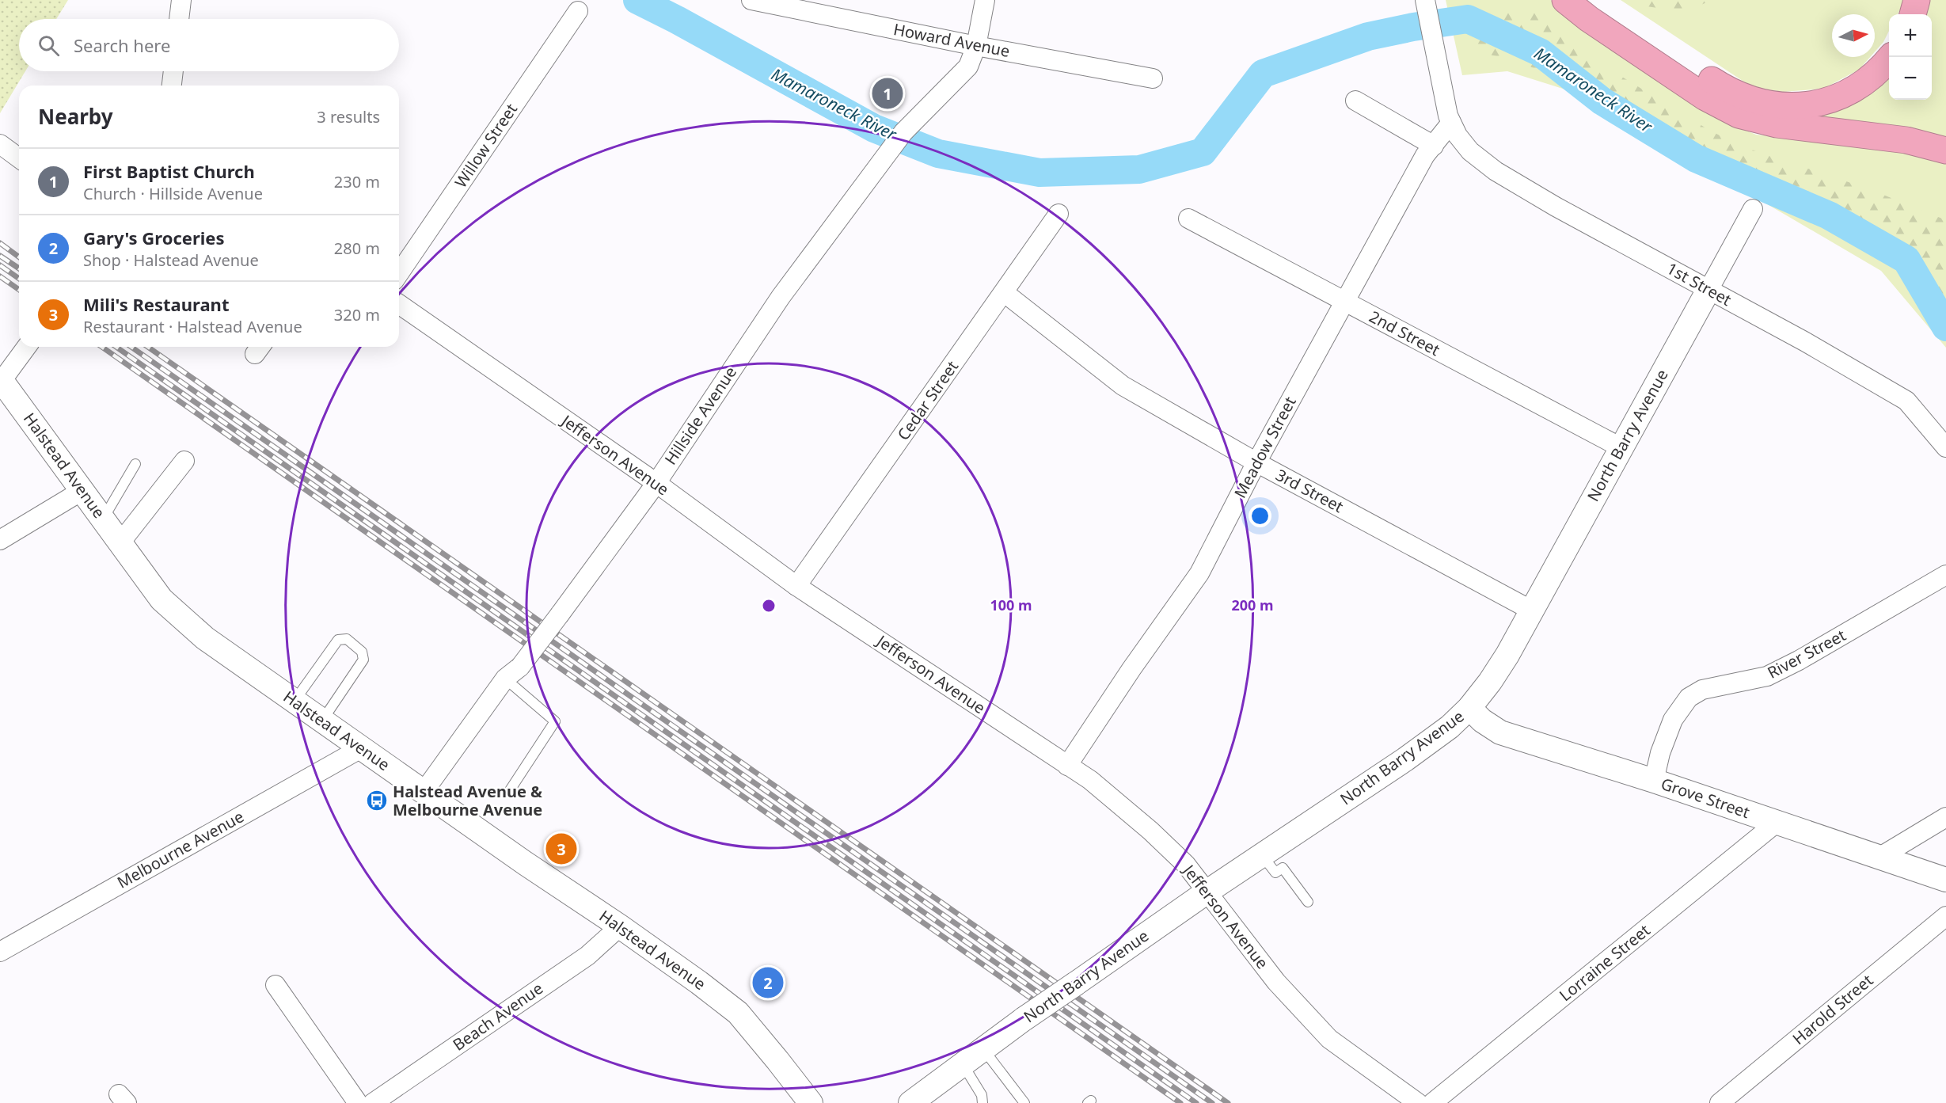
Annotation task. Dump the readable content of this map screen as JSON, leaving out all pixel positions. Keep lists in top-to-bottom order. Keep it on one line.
{"streets":{"street":["Howard Avenue","Willow Street","1st Street","2nd Street","Cedar Street","Hillside Avenue","North Barry Avenue","Meadow Street","Jefferson Avenue","Halstead Avenue","3rd Street","River Street","Grove Street","Melbourne Avenue","Lorraine Street","Harold Street","Beach Avenue"]},"crossings":[["Howard Avenue","Hillside Avenue"],["1st Street","North Barry Avenue"],["1st Street","Meadow Street"],["2nd Street","North Barry Avenue"],["2nd Street","Meadow Street"],["Cedar Street","Jefferson Avenue"],["Cedar Street","3rd Street"],["Hillside Avenue","Jefferson Avenue"],["Hillside Avenue","Halstead Avenue"],["North Barry Avenue","Jefferson Avenue"],["North Barry Avenue","3rd Street"],["North Barry Avenue","Grove Street"],["Meadow Street","Jefferson Avenue"],["Meadow Street","3rd Street"],["Halstead Avenue","Melbourne Avenue"],["Halstead Avenue","Beach Avenue"],["River Street","Grove Street"],["Grove Street","Lorraine Street"]],"water":["Mamaroneck River"],"places":{"bus stop":["Halstead Avenue & Melbourne Avenue"]},"north":"right","page":{"map_buttons":["+","−"],"search":"Search here","pins":["1","3","2"],"heading":["Nearby","3 results"],"list":[{"mark":"1","name":"First Baptist Church","note":"Church · Hillside Avenue","value":"230 m"},{"mark":"2","name":"Gary's Groceries","note":"Shop · Halstead Avenue","value":"280 m"},{"mark":"3","name":"Mili's Restaurant","note":"Restaurant · Halstead Avenue","value":"320 m"}]},"rings":["100 m","200 m"]}
